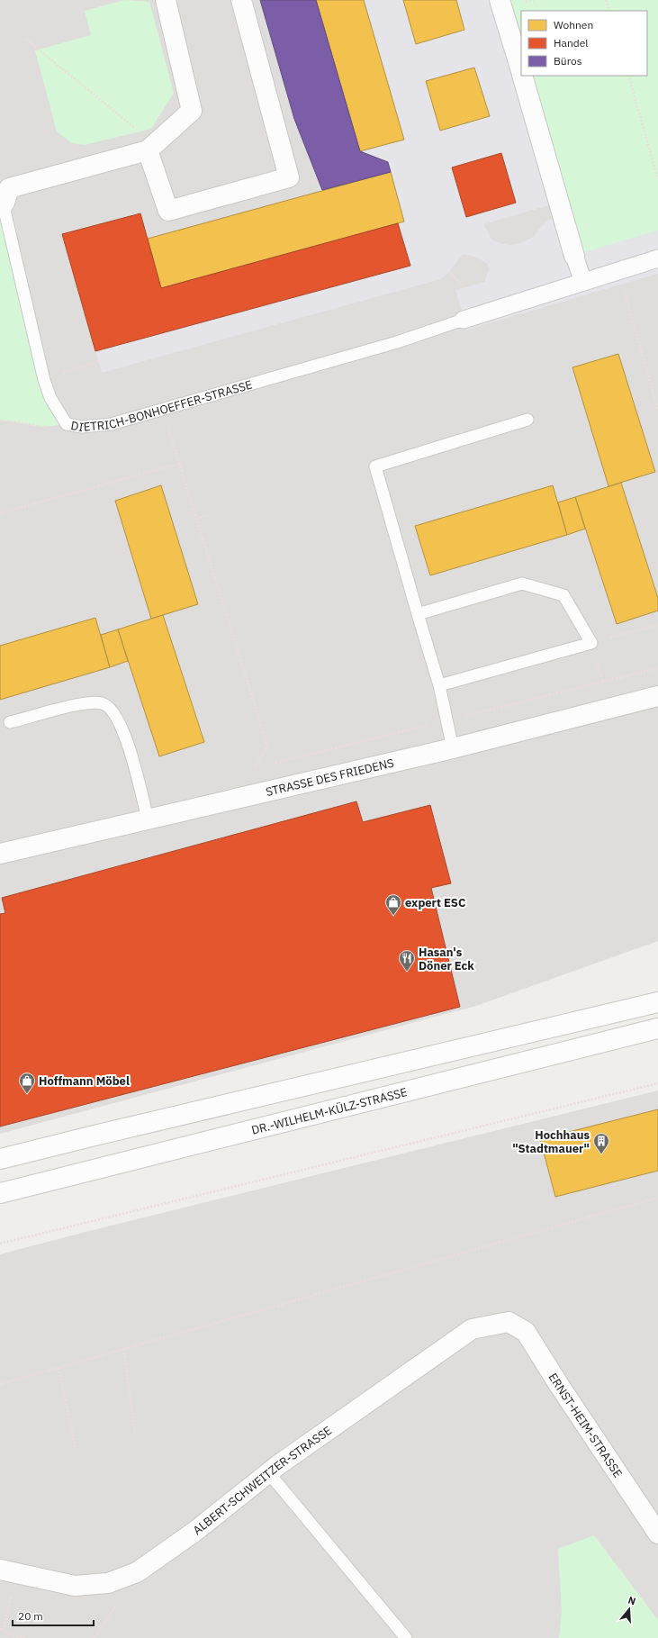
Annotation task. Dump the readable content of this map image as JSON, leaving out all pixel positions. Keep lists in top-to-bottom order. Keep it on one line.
{"streets":{"street":["DIETRICH-BONHOEFFER-STRASSE","STRASSE DES FRIEDENS","DR.-WILHELM-KÜLZ-STRASSE","ERNST-HEIM-STRASSE","ALBERT-SCHWEITZER-STRASSE"]},"crossings":[["ERNST-HEIM-STRASSE","ALBERT-SCHWEITZER-STRASSE"]],"places":{"shop":["expert ESC","Hoffmann Möbel"],"restaurant":["Hasan's Döner Eck"],"building":["Hochhaus \"Stadtmauer\""]},"legend":["Wohnen","Handel","Büros"],"scale_bar":"20 m","north":"top"}
